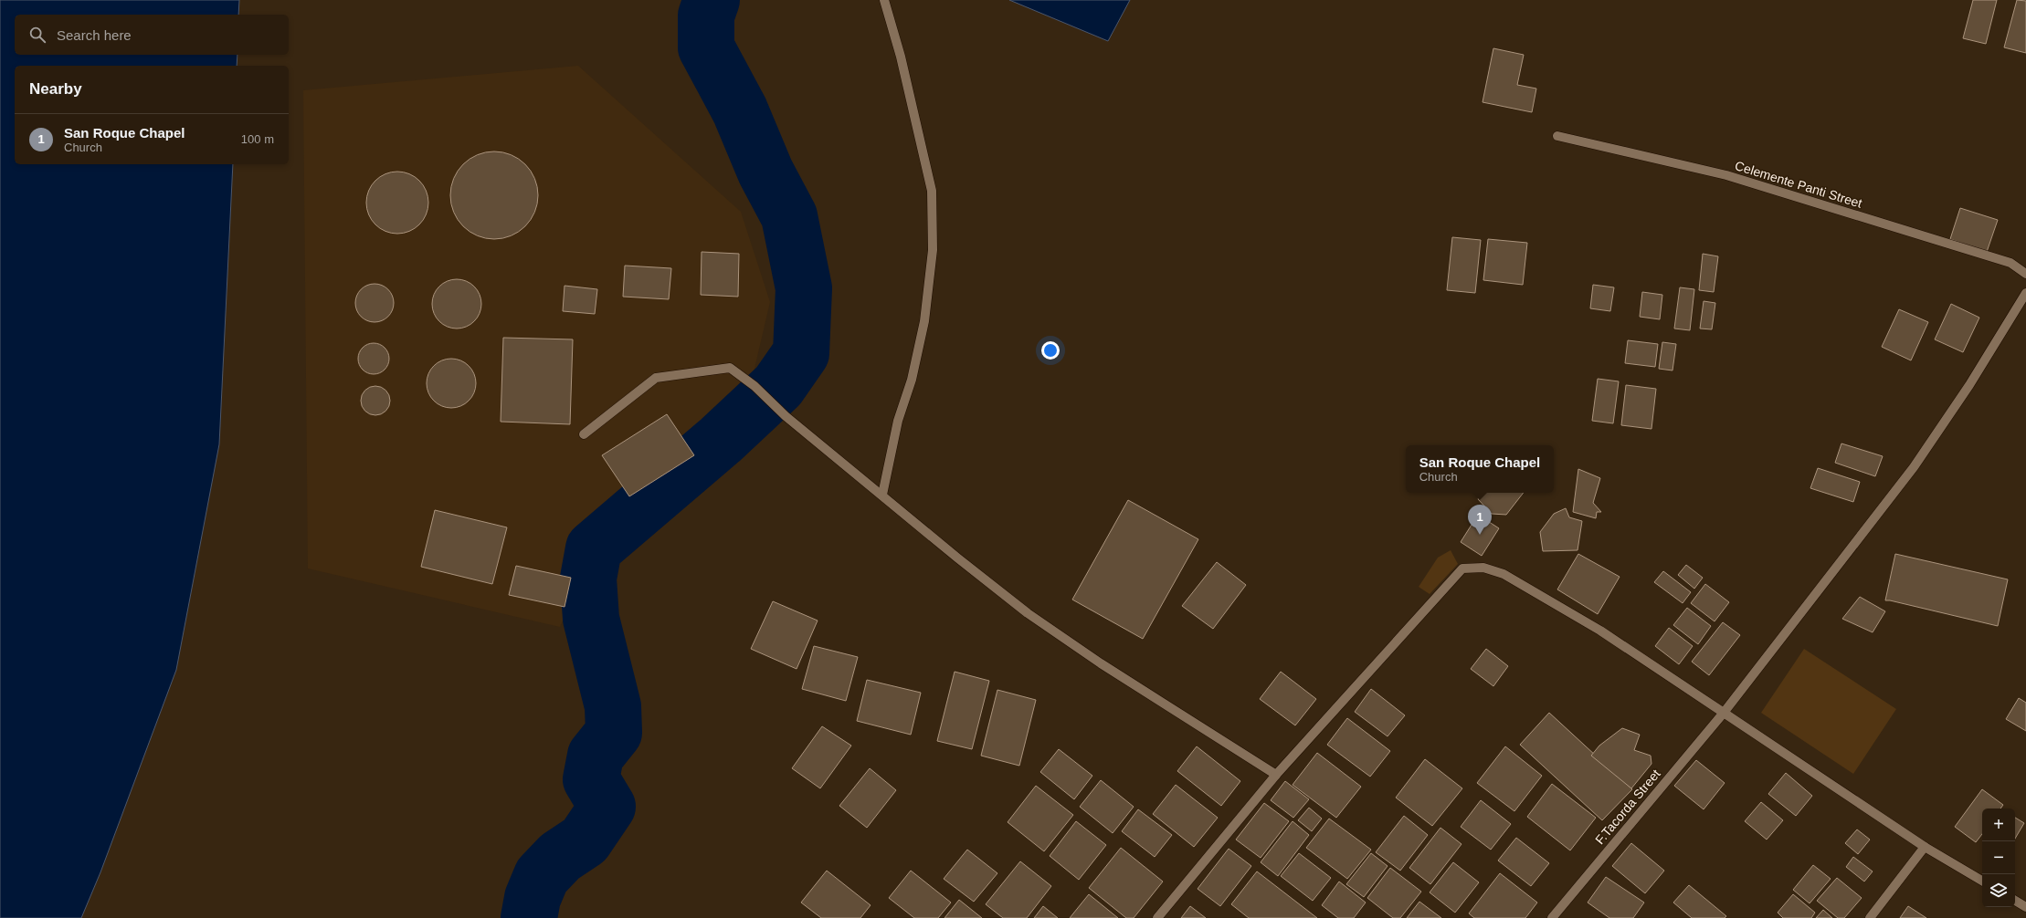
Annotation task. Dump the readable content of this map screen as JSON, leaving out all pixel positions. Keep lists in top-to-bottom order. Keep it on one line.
{"streets":{"street":["Celemente Panti Street","F.Tacorda Street"]},"page":{"search":"Search here","heading":"Nearby","list":[{"mark":"1","name":"San Roque Chapel","note":"Church","value":"100 m"}],"popup":["San Roque Chapel","Church"],"pins":"1","map_buttons":["+","−"]}}
